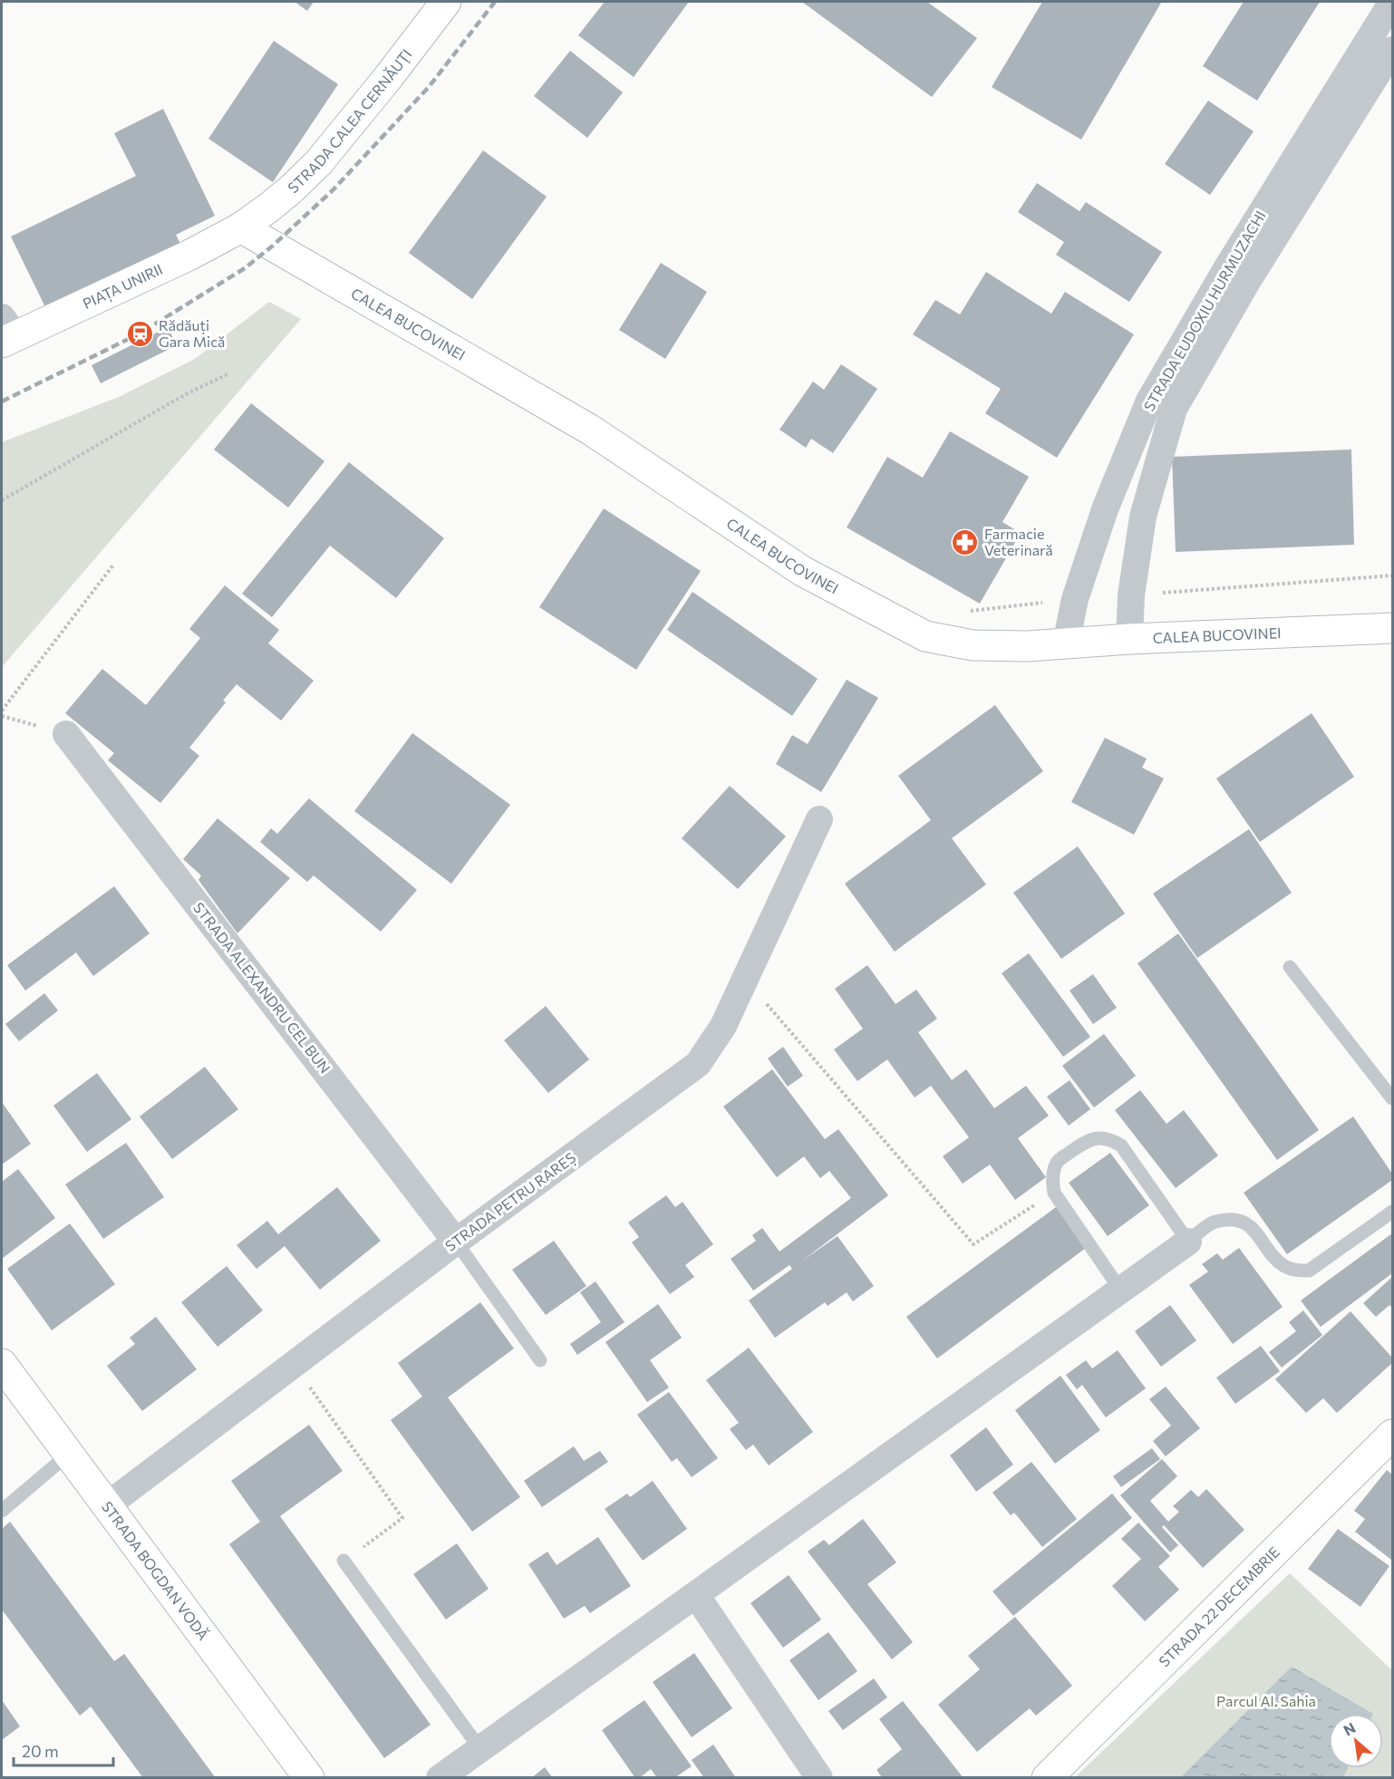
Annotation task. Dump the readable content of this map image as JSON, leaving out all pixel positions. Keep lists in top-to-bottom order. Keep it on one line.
{"streets":{"main road":["STRADA CALEA CERNĂUŢI","PIAȚA UNIRII","CALEA BUCOVINEI","STRADA BOGDAN VODĂ","STRADA 22 DECEMBRIE"],"street":["STRADA EUDOXIU HURMUZACHI","STRADA ALEXANDRU CEL BUN","STRADA PETRU RAREȘ"]},"crossings":[["STRADA CALEA CERNĂUŢI","PIAȚA UNIRII"],["STRADA CALEA CERNĂUŢI","CALEA BUCOVINEI"],["PIAȚA UNIRII","CALEA BUCOVINEI"],["STRADA EUDOXIU HURMUZACHI","CALEA BUCOVINEI"],["STRADA ALEXANDRU CEL BUN","STRADA PETRU RAREȘ"],["STRADA PETRU RAREȘ","STRADA BOGDAN VODĂ"]],"parks":["Parcul Al. Sahia"],"places":{"station":["Rădăuți Gara Mică"],"pharmacy":["Farmacie Veterinară"]},"scale_bar":"20 m","north":"top left"}
